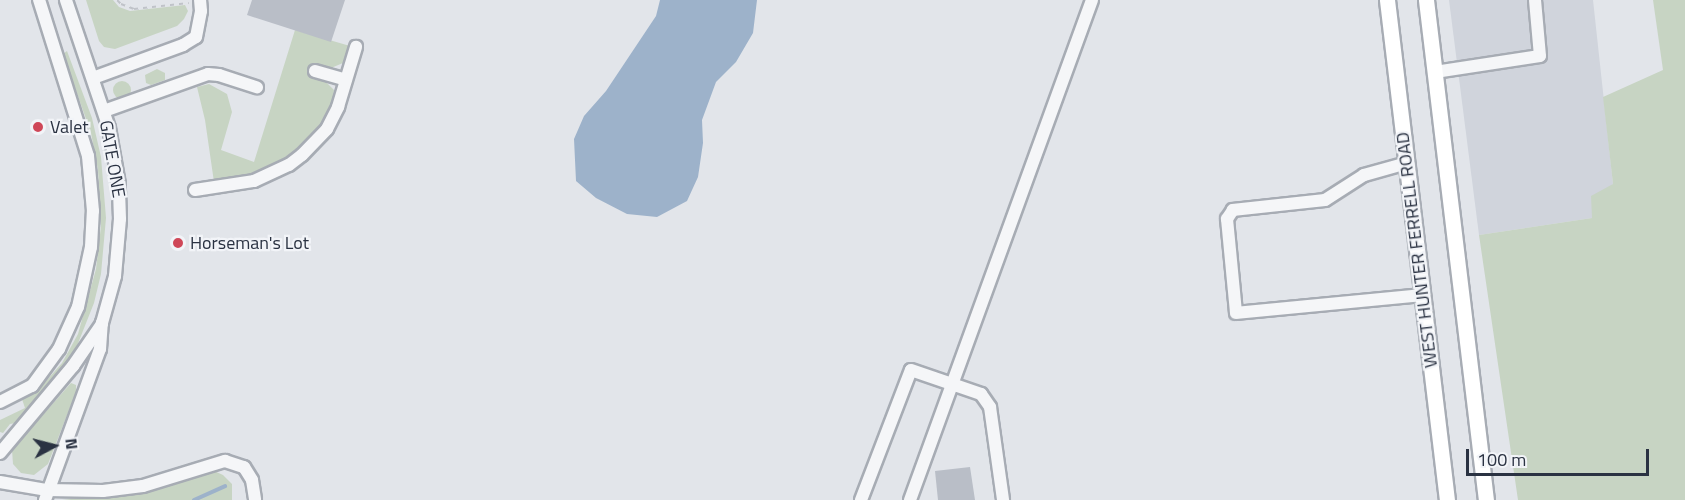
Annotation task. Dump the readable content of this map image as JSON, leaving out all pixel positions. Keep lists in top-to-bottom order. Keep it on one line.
{"streets":{"main road":["WEST HUNTER FERRELL ROAD"],"street":["GATE ONE"]},"places":["Valet","Horseman's Lot"],"scale_bar":"100 m","north":"right"}
